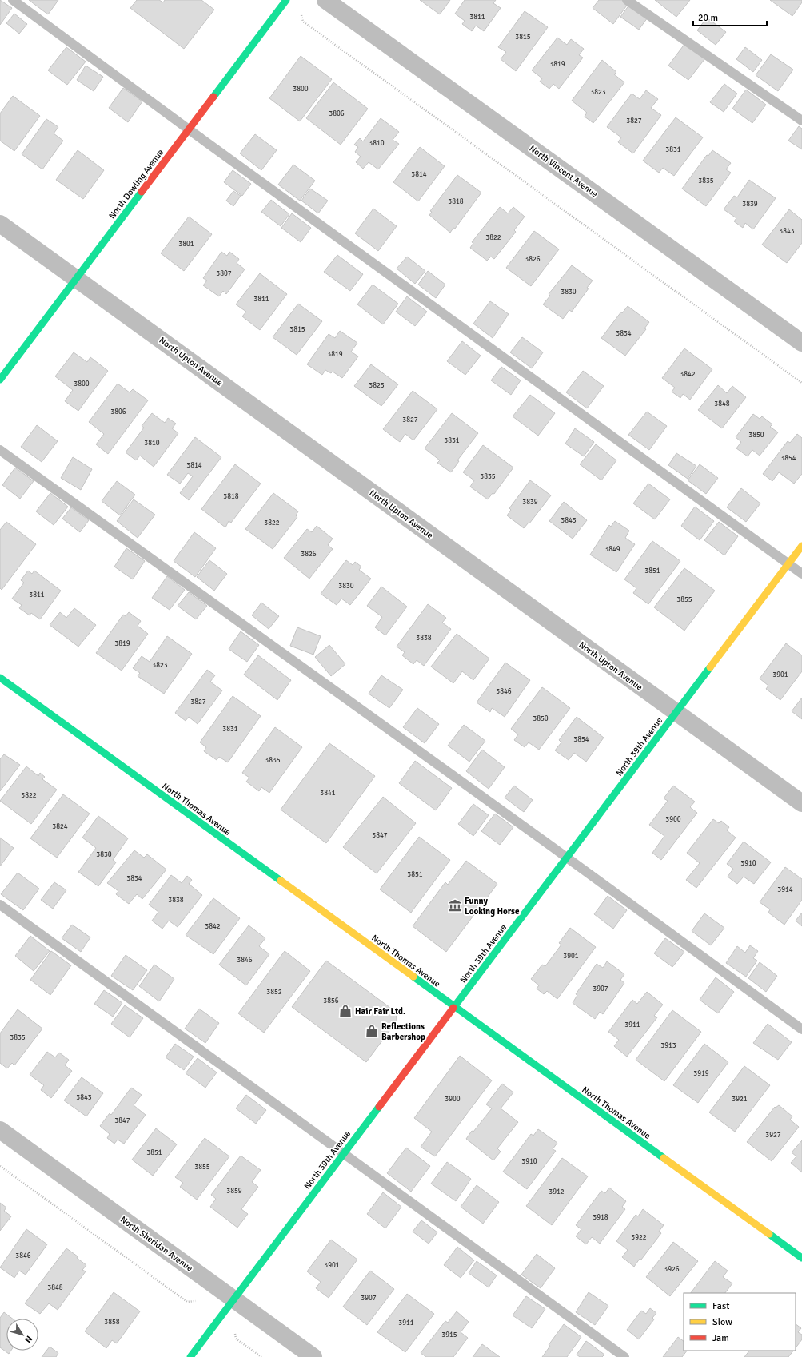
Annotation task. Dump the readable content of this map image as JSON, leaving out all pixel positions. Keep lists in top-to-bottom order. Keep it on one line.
{"streets":{"street":["North Vincent Avenue","North Dowling Avenue","North Upton Avenue","North 39th Avenue","North Thomas Avenue","North Sheridan Avenue"]},"crossings":[["North Dowling Avenue","North Upton Avenue"],["North Upton Avenue","North 39th Avenue"],["North 39th Avenue","North Thomas Avenue"],["North 39th Avenue","North Sheridan Avenue"]],"places":{"museum":["Funny Looking Horse"],"shop":["Hair Fair Ltd.","Reflections Barbershop"]},"house_numbers":["3811","3815","3819","3800","3823","3806","3827","3810","3831","3814","3835","3818","3839","3843","3822","3801","3826","3807","3830","3811","3815","3834","3819","3842","3800","3823","3848","3806","3827","3850","3831","3810","3854","3814","3835","3818","3839","3843","3822","3849","3826","3851","3830","3811","3855","3838","3819","3823","3901","3846","3827","3850","3831","3854","3835","3841","3822","3900","3824","3847","3830","3910","3851","3834","3914","3838","3842","3901","3846","3907","3852","3856","3911","3835","3913","3919","3843","3900","3921","3847","3927","3851","3910","3855","3859","3912","3918","3922","3846","3901","3926","3848","3907","3858","3911","3915"],"legend":["Fast","Slow","Jam"],"scale_bar":"20 m","north":"bottom right"}
